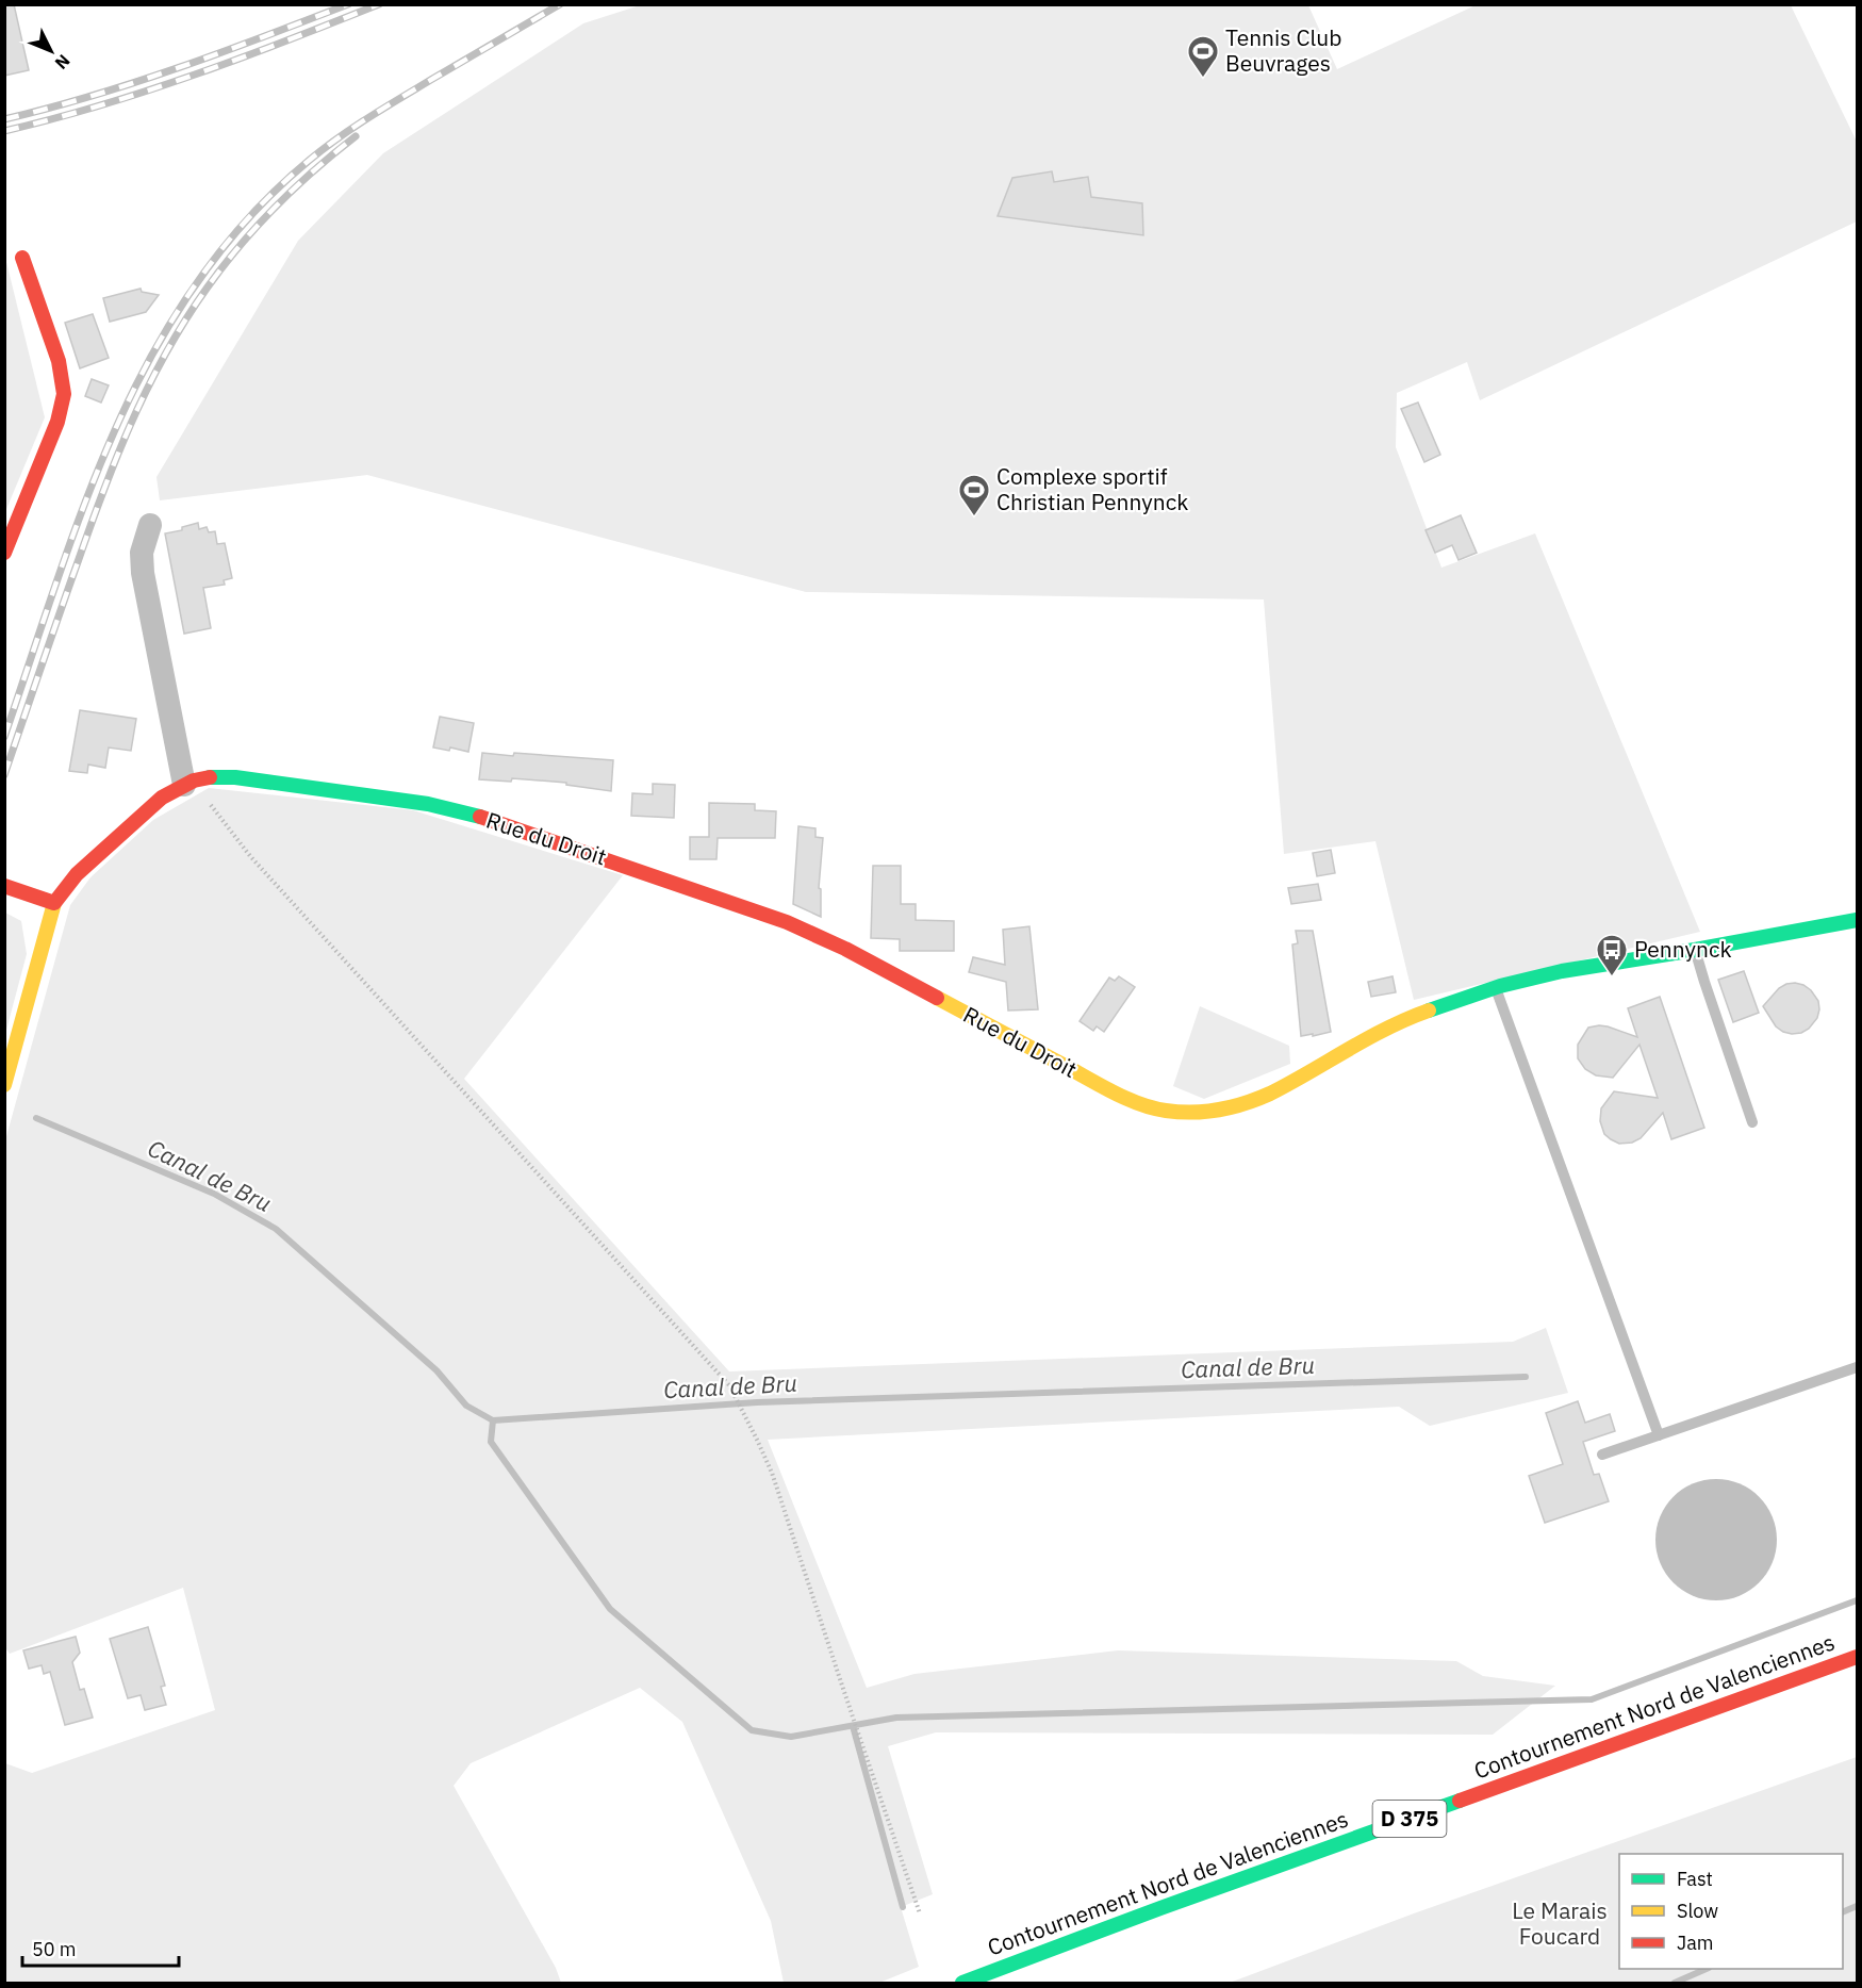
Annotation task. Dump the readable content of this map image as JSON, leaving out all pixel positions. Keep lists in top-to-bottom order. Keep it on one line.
{"streets":{"street":["Rue du Droit","Contournement Nord de Valenciennes","D 375"]},"water":["Canal de Bru"],"parks":["Le Marais Foucard"],"places":{"sports":["Tennis Club Beuvrages","Complexe sportif Christian Pennynck"],"bus stop":["Pennynck"]},"legend":["Fast","Slow","Jam"],"scale_bar":"50 m","north":"bottom right"}
